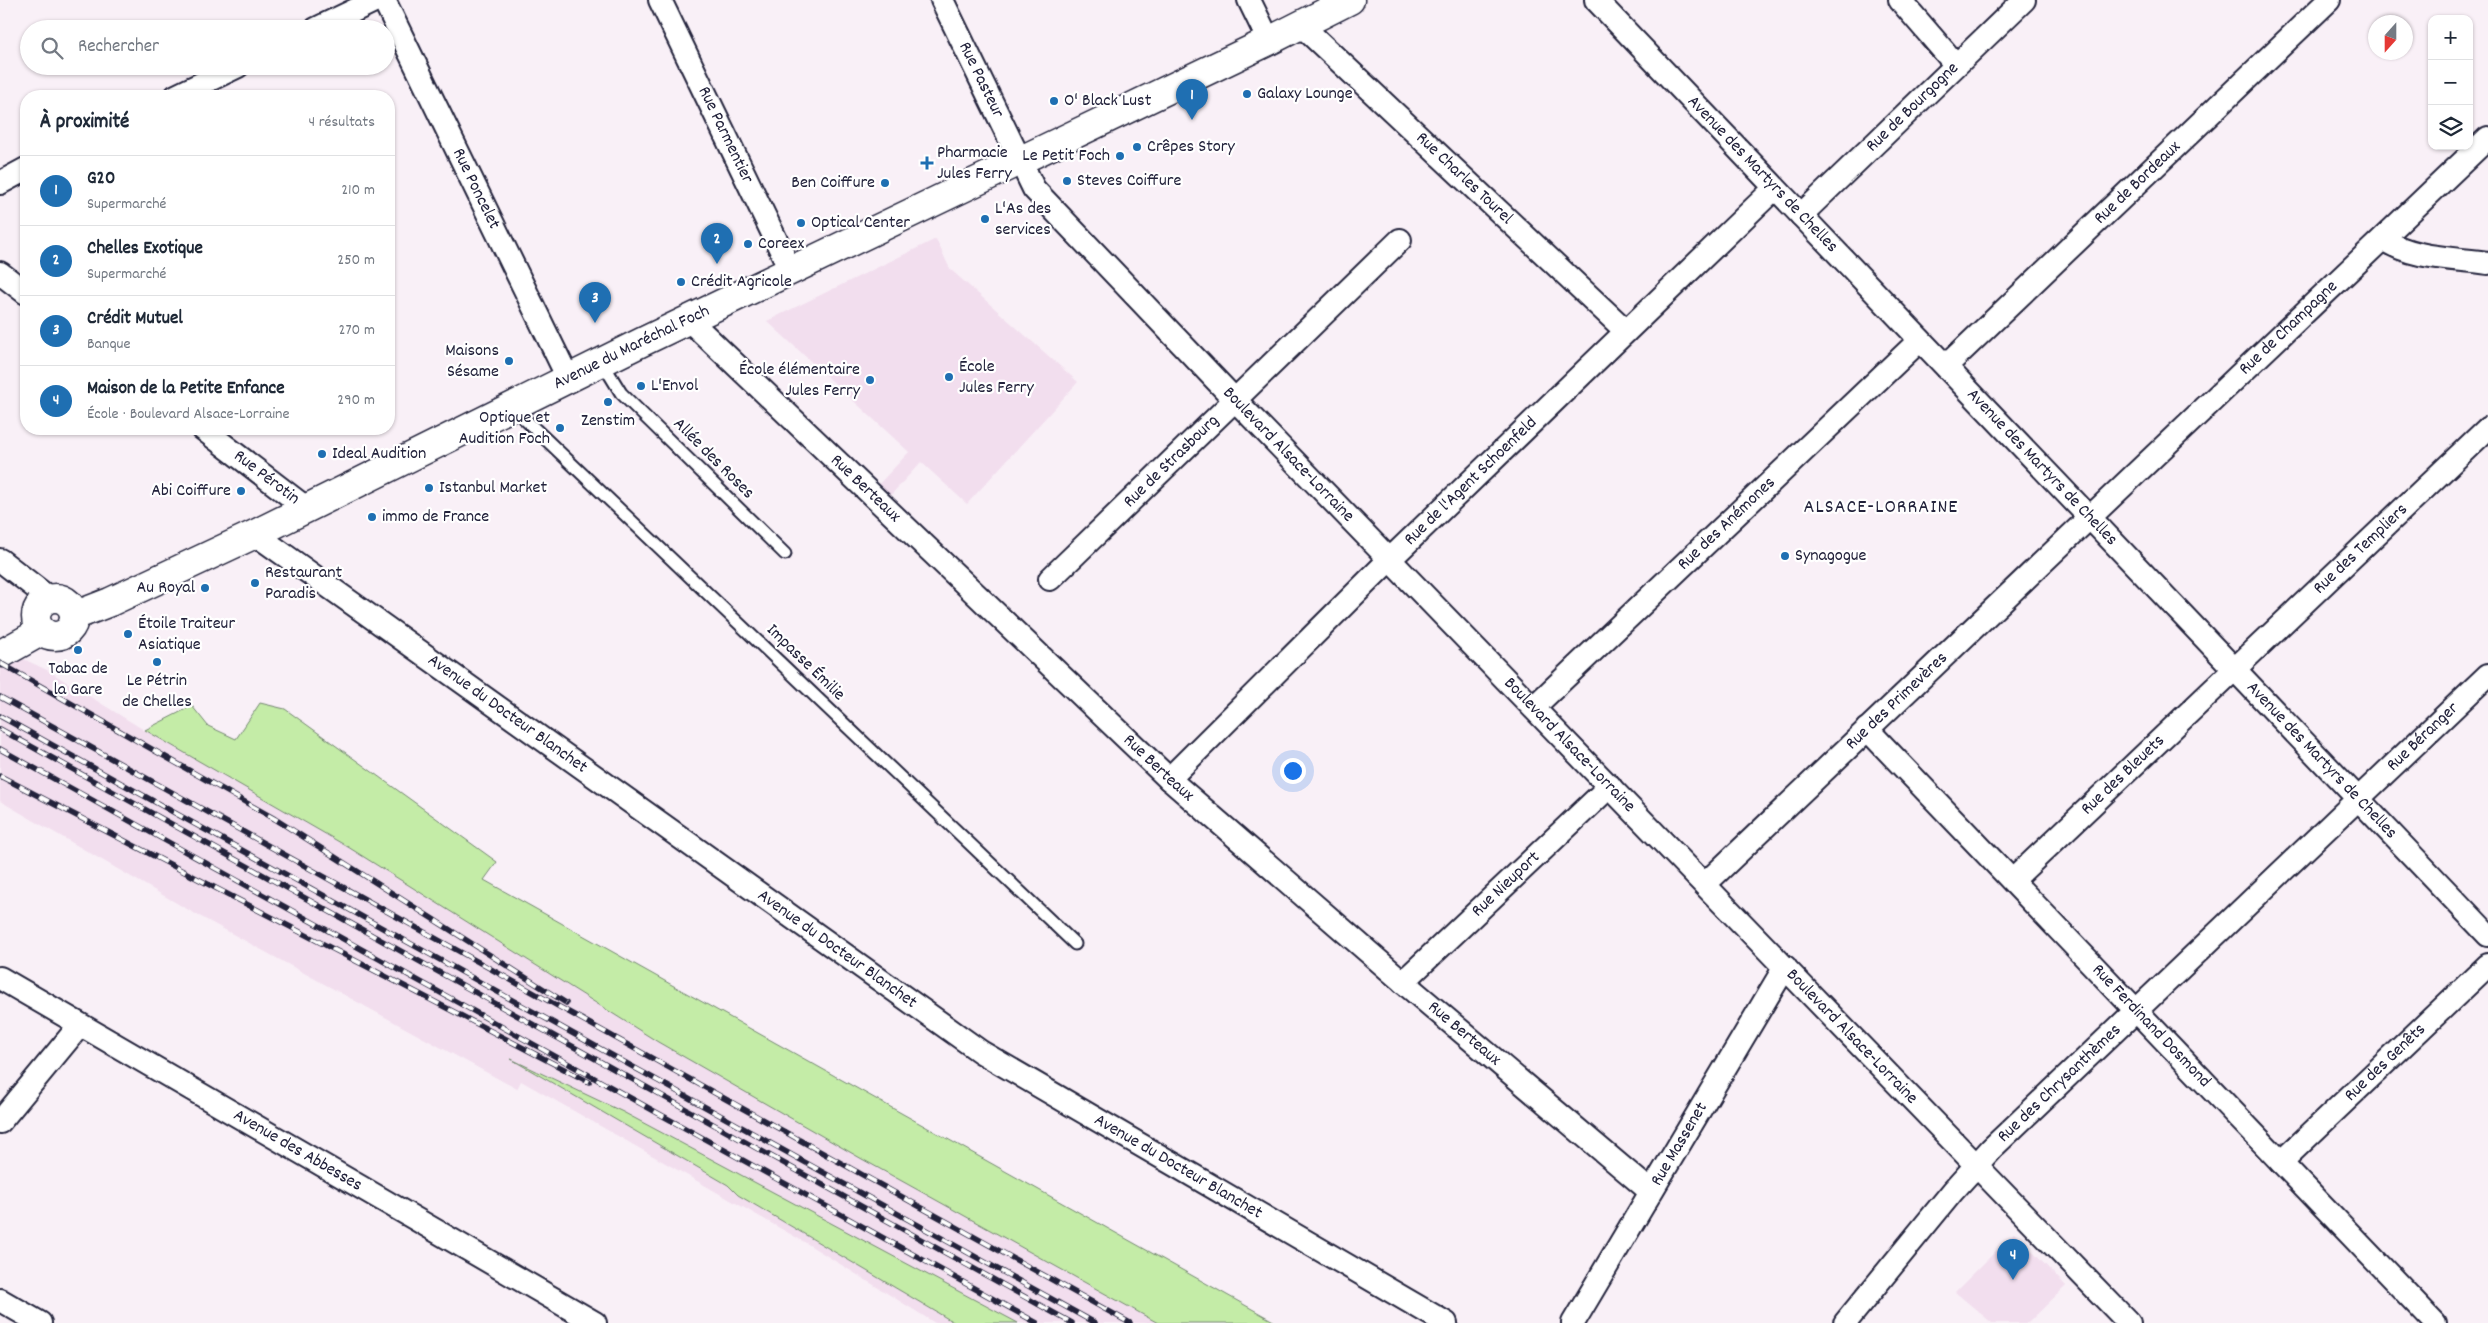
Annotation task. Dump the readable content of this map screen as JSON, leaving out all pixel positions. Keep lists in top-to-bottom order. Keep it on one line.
{"streets":{"street":["Rue Pasteur","Rue de Bourgogne","Rue Parmentier","Avenue des Martyrs de Chelles","Rue Charles Tourel","Rue de Bordeaux","Rue Poncelet","Rue de Champagne","Avenue du Maréchal Foch","Boulevard Alsace-Lorraine","Rue de Strasbourg","Rue Pérotin","Rue de l'Agent Schoenfeld","Rue Berteaux","Rue des Anémones","Rue des Templiers","Rue des Primevères","Avenue du Docteur Blanchet","Rue Béranger","Rue des Bleuets","Rue Nieuport","Rue Ferdinand Dosmond","Rue des Genêts","Rue des Chrysanthèmes","Rue Massenet","Avenue des Abbesses"],"lane":["Allée des Roses","Impasse Émilie"]},"crossings":[["Rue Pasteur","Avenue du Maréchal Foch"],["Rue Pasteur","Boulevard Alsace-Lorraine"],["Rue de Bourgogne","Avenue des Martyrs de Chelles"],["Rue Parmentier","Avenue du Maréchal Foch"],["Avenue des Martyrs de Chelles","Rue de Bordeaux"],["Avenue des Martyrs de Chelles","Rue de Champagne"],["Avenue des Martyrs de Chelles","Rue de l'Agent Schoenfeld"],["Avenue des Martyrs de Chelles","Rue des Anémones"],["Avenue des Martyrs de Chelles","Rue des Templiers"],["Avenue des Martyrs de Chelles","Rue des Primevères"],["Avenue des Martyrs de Chelles","Rue Béranger"],["Avenue des Martyrs de Chelles","Rue des Bleuets"],["Avenue des Martyrs de Chelles","Rue des Chrysanthèmes"],["Rue Charles Tourel","Avenue du Maréchal Foch"],["Rue Charles Tourel","Rue de l'Agent Schoenfeld"],["Rue Poncelet","Avenue du Maréchal Foch"],["Rue de Champagne","Rue des Primevères"],["Avenue du Maréchal Foch","Boulevard Alsace-Lorraine"],["Avenue du Maréchal Foch","Allée des Roses"],["Avenue du Maréchal Foch","Rue Pérotin"],["Avenue du Maréchal Foch","Rue Berteaux"],["Avenue du Maréchal Foch","Impasse Émilie"],["Avenue du Maréchal Foch","Avenue du Docteur Blanchet"],["Boulevard Alsace-Lorraine","Rue de Strasbourg"],["Boulevard Alsace-Lorraine","Rue de l'Agent Schoenfeld"],["Boulevard Alsace-Lorraine","Rue des Anémones"],["Boulevard Alsace-Lorraine","Rue des Primevères"],["Boulevard Alsace-Lorraine","Rue Nieuport"],["Boulevard Alsace-Lorraine","Rue des Chrysanthèmes"],["Boulevard Alsace-Lorraine","Rue Massenet"],["Rue de l'Agent Schoenfeld","Rue Berteaux"],["Rue Berteaux","Rue Nieuport"],["Rue Berteaux","Rue Massenet"],["Rue des Templiers","Rue des Bleuets"],["Rue des Primevères","Rue Ferdinand Dosmond"],["Rue Béranger","Rue des Chrysanthèmes"],["Rue des Bleuets","Rue Ferdinand Dosmond"],["Rue Ferdinand Dosmond","Rue des Genêts"],["Rue Ferdinand Dosmond","Rue des Chrysanthèmes"]],"districts":["ALSACE-LORRAINE"],"places":{"other":["Galaxy Lounge","O' Black Lust","Crêpes Story","Le Petit Foch","Steves Coiffure","Ben Coiffure","L'As des services","Optical Center","Coreex","Crédit Agricole","Maisons Sésame","École Jules Ferry","École élémentaire Jules Ferry","L'Envol","Zenstim","Optique et Audition Foch","Ideal Audition","Istanbul Market","Abi Coiffure","immo de France","Synagogue","Restaurant Paradis","Au Royal","Étoile Traiteur Asiatique","Tabac de la Gare","Le Pétrin de Chelles"],"health":["Pharmacie Jules Ferry"]},"north":"bottom","page":{"map_buttons":["+","−"],"search":"Rechercher","pins":["1","2","3","4"],"heading":["À proximité","4 résultats"],"list":[{"mark":"1","name":"G20","note":"Supermarché","value":"210 m"},{"mark":"2","name":"Chelles Exotique","note":"Supermarché","value":"250 m"},{"mark":"3","name":"Crédit Mutuel","note":"Banque","value":"270 m"},{"mark":"4","name":"Maison de la Petite Enfance","note":"École · Boulevard Alsace-Lorraine","value":"290 m"}]}}
